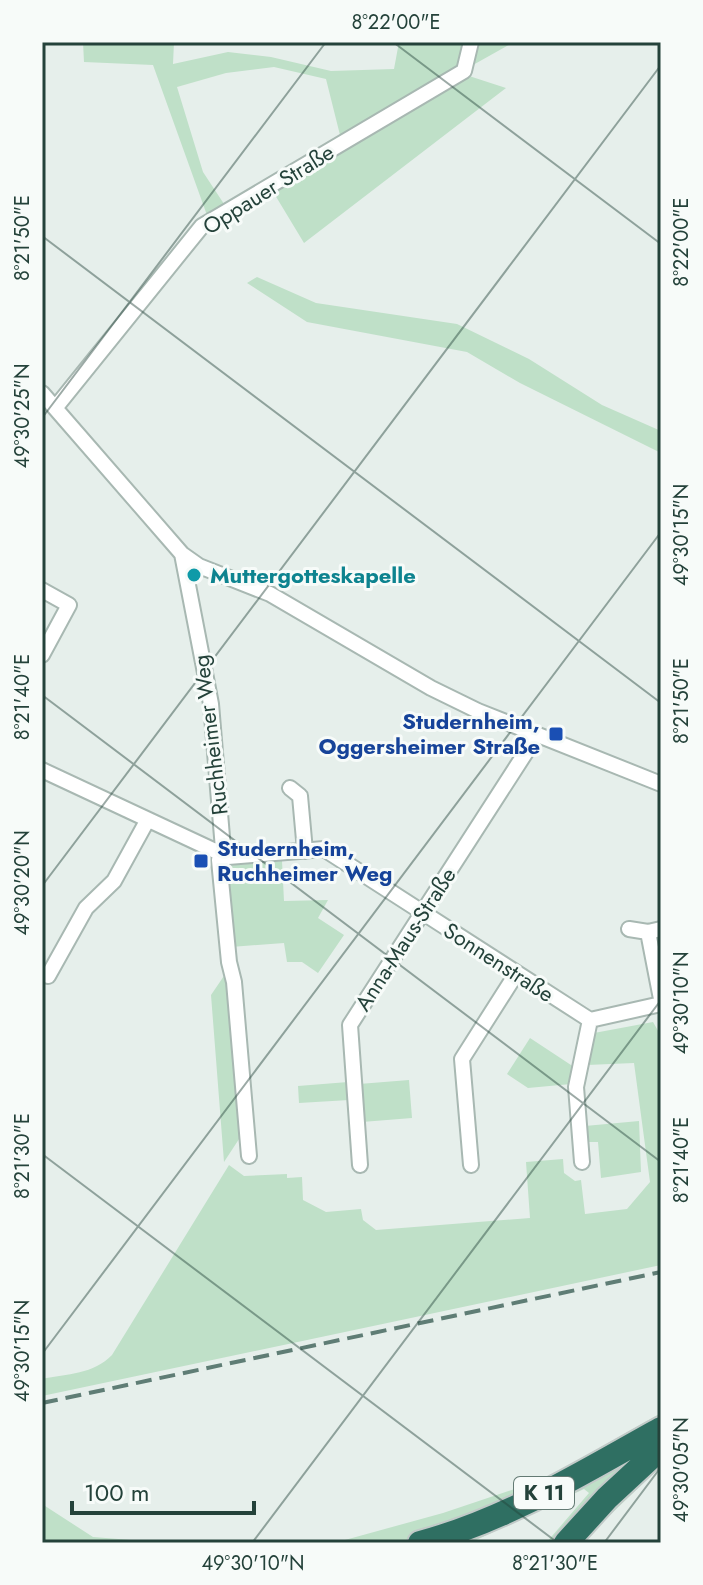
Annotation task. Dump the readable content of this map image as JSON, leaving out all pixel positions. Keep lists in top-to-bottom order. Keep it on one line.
{"streets":{"highway":["K 11"],"street":["Oppauer Straße","Ruchheimer Weg","Anna-Maus-Straße","Sonnenstraße"]},"crossings":[["Ruchheimer Weg","Sonnenstraße"],["Anna-Maus-Straße","Sonnenstraße"]],"places":{"other":["Muttergotteskapelle"],"transit":["Studernheim, Oggersheimer Straße","Studernheim, Ruchheimer Weg"]},"scale_bar":"100 m","coordinates":["8°22'00\"E","8°21'50\"E","49°30'25\"N","49°30'15\"N","8°21'40\"E","49°30'20\"N","49°30'10\"N","8°21'30\"E","49°30'05\"N"]}
